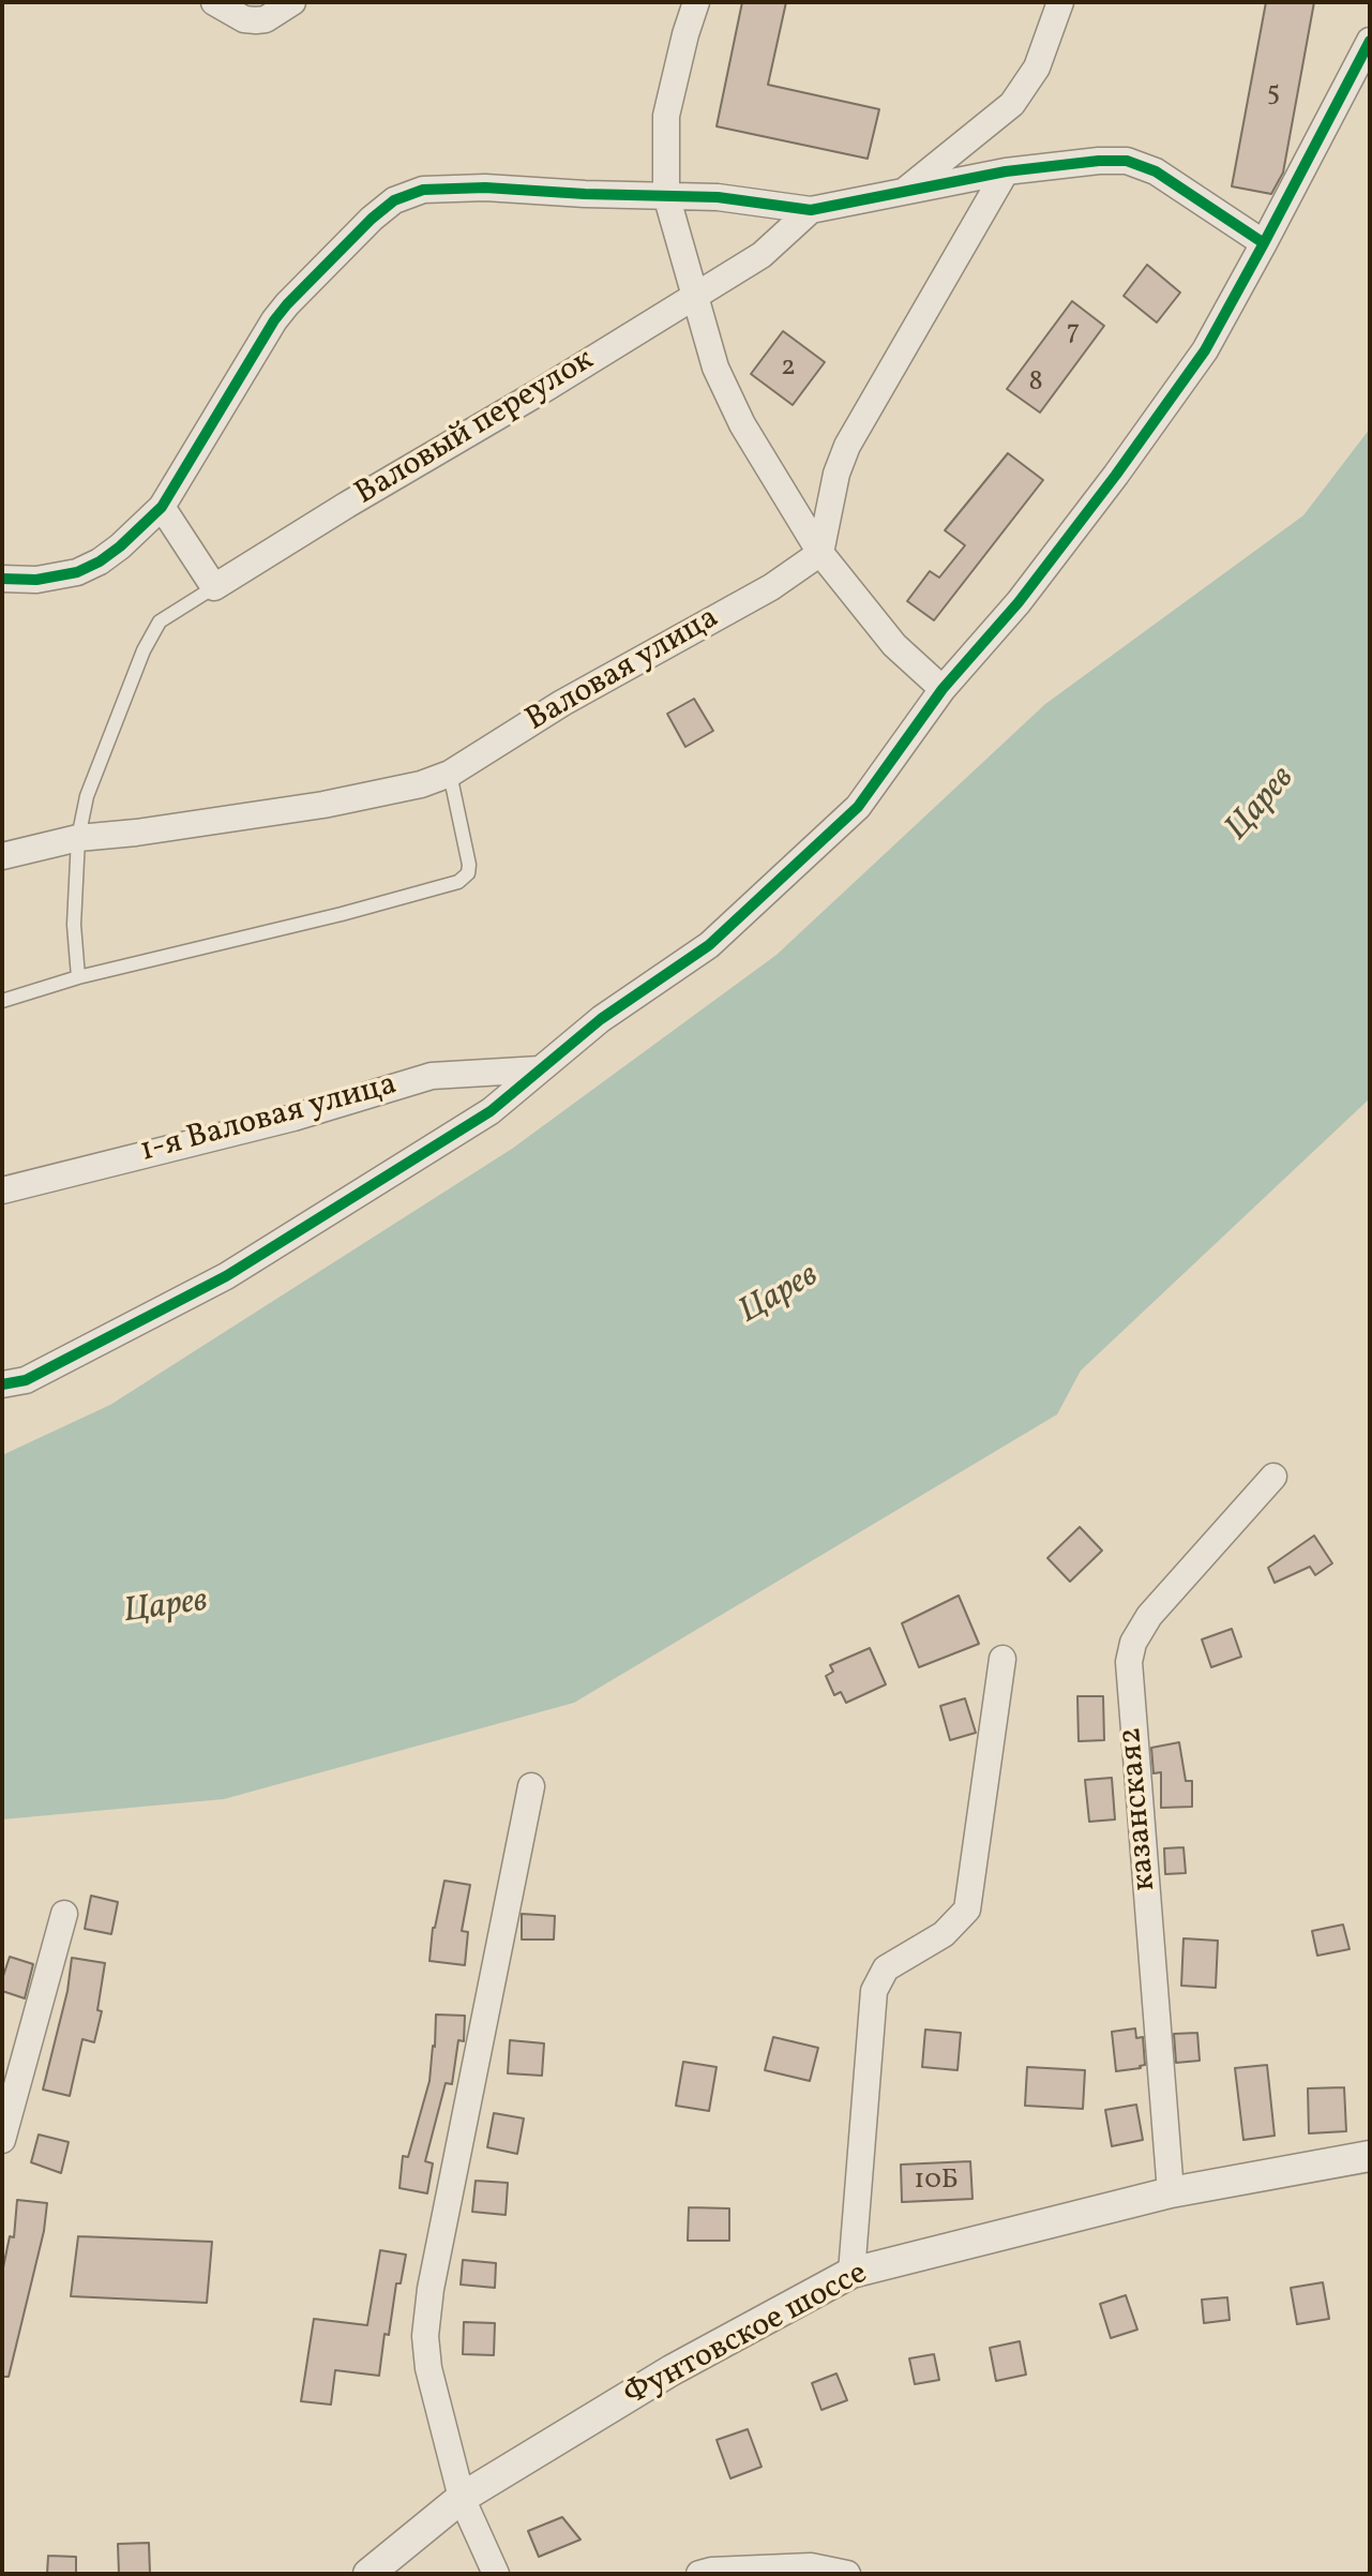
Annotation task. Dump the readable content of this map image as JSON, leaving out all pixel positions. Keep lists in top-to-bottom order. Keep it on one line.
{"streets":{"street":["Валовый переулок","Валовая улица","1-я Валовая улица","казанская2","Фунтовское шоссе"]},"crossings":[["казанская2","Фунтовское шоссе"]],"water":["Царев"],"house_numbers":["5","7","2","8","10Б"]}
